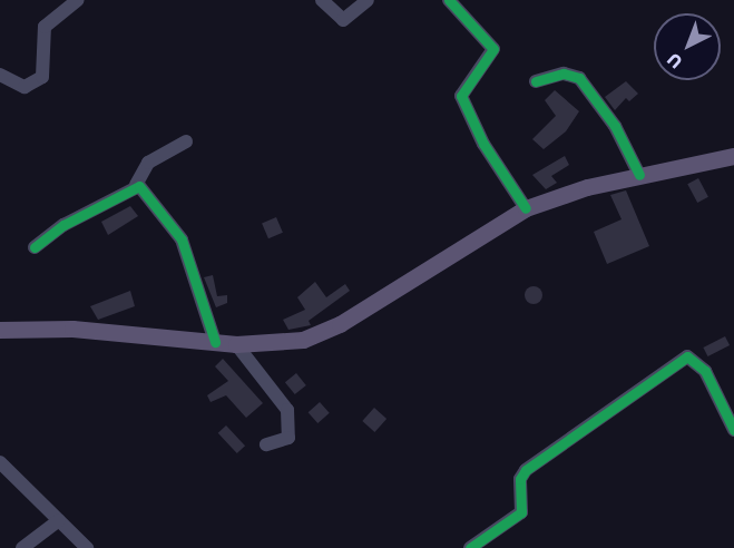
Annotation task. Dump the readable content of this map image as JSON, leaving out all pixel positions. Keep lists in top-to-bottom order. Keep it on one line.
{"north":"bottom left"}
